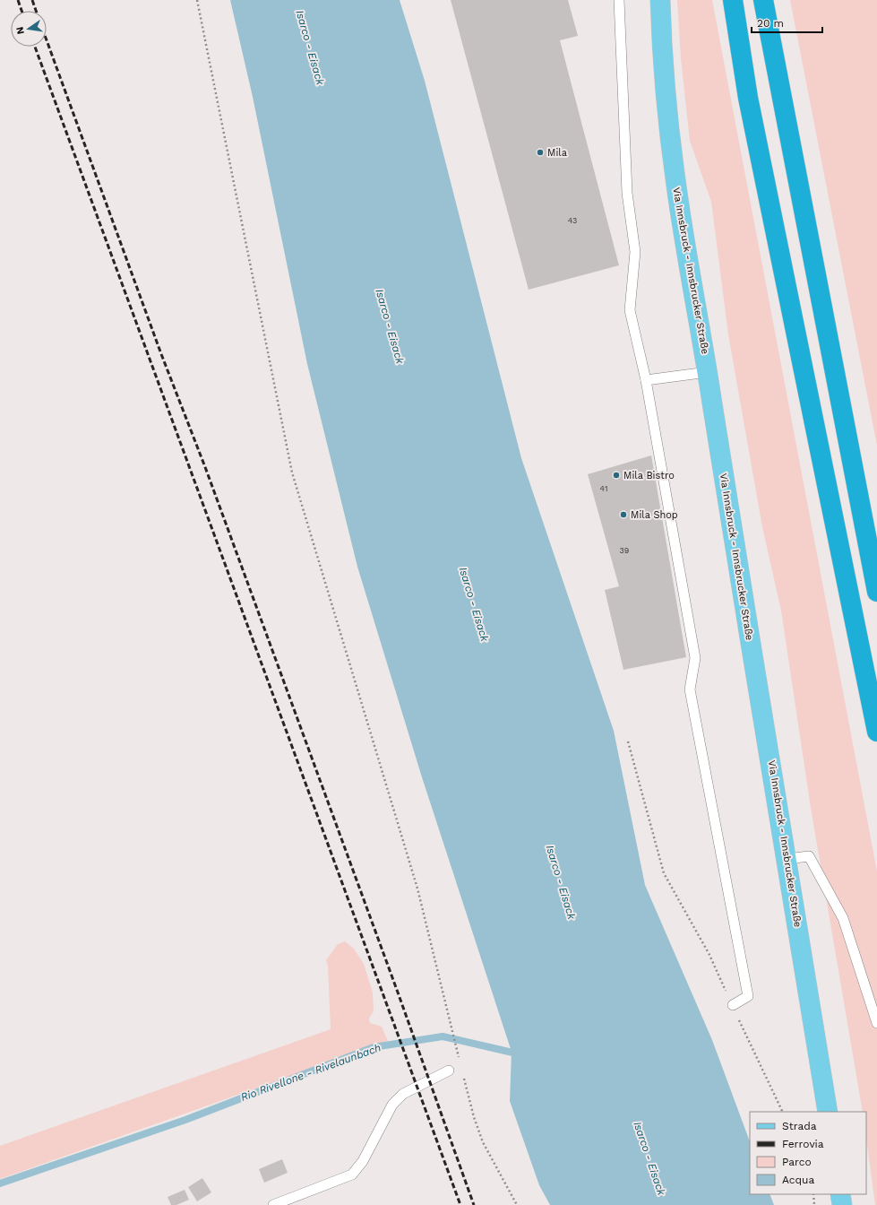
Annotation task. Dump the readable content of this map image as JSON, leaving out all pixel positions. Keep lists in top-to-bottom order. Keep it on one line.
{"streets":{"main road":["Via Innsbruck - Innsbrucker Straße"]},"water":["Isarco - Eisack","Rio Rivellone - Rivelaunbach"],"places":["Mila","Mila Bistro","Mila Shop"],"house_numbers":["43","41","39"],"legend":["Strada","Ferrovia","Parco","Acqua"],"scale_bar":"20 m","north":"left"}
